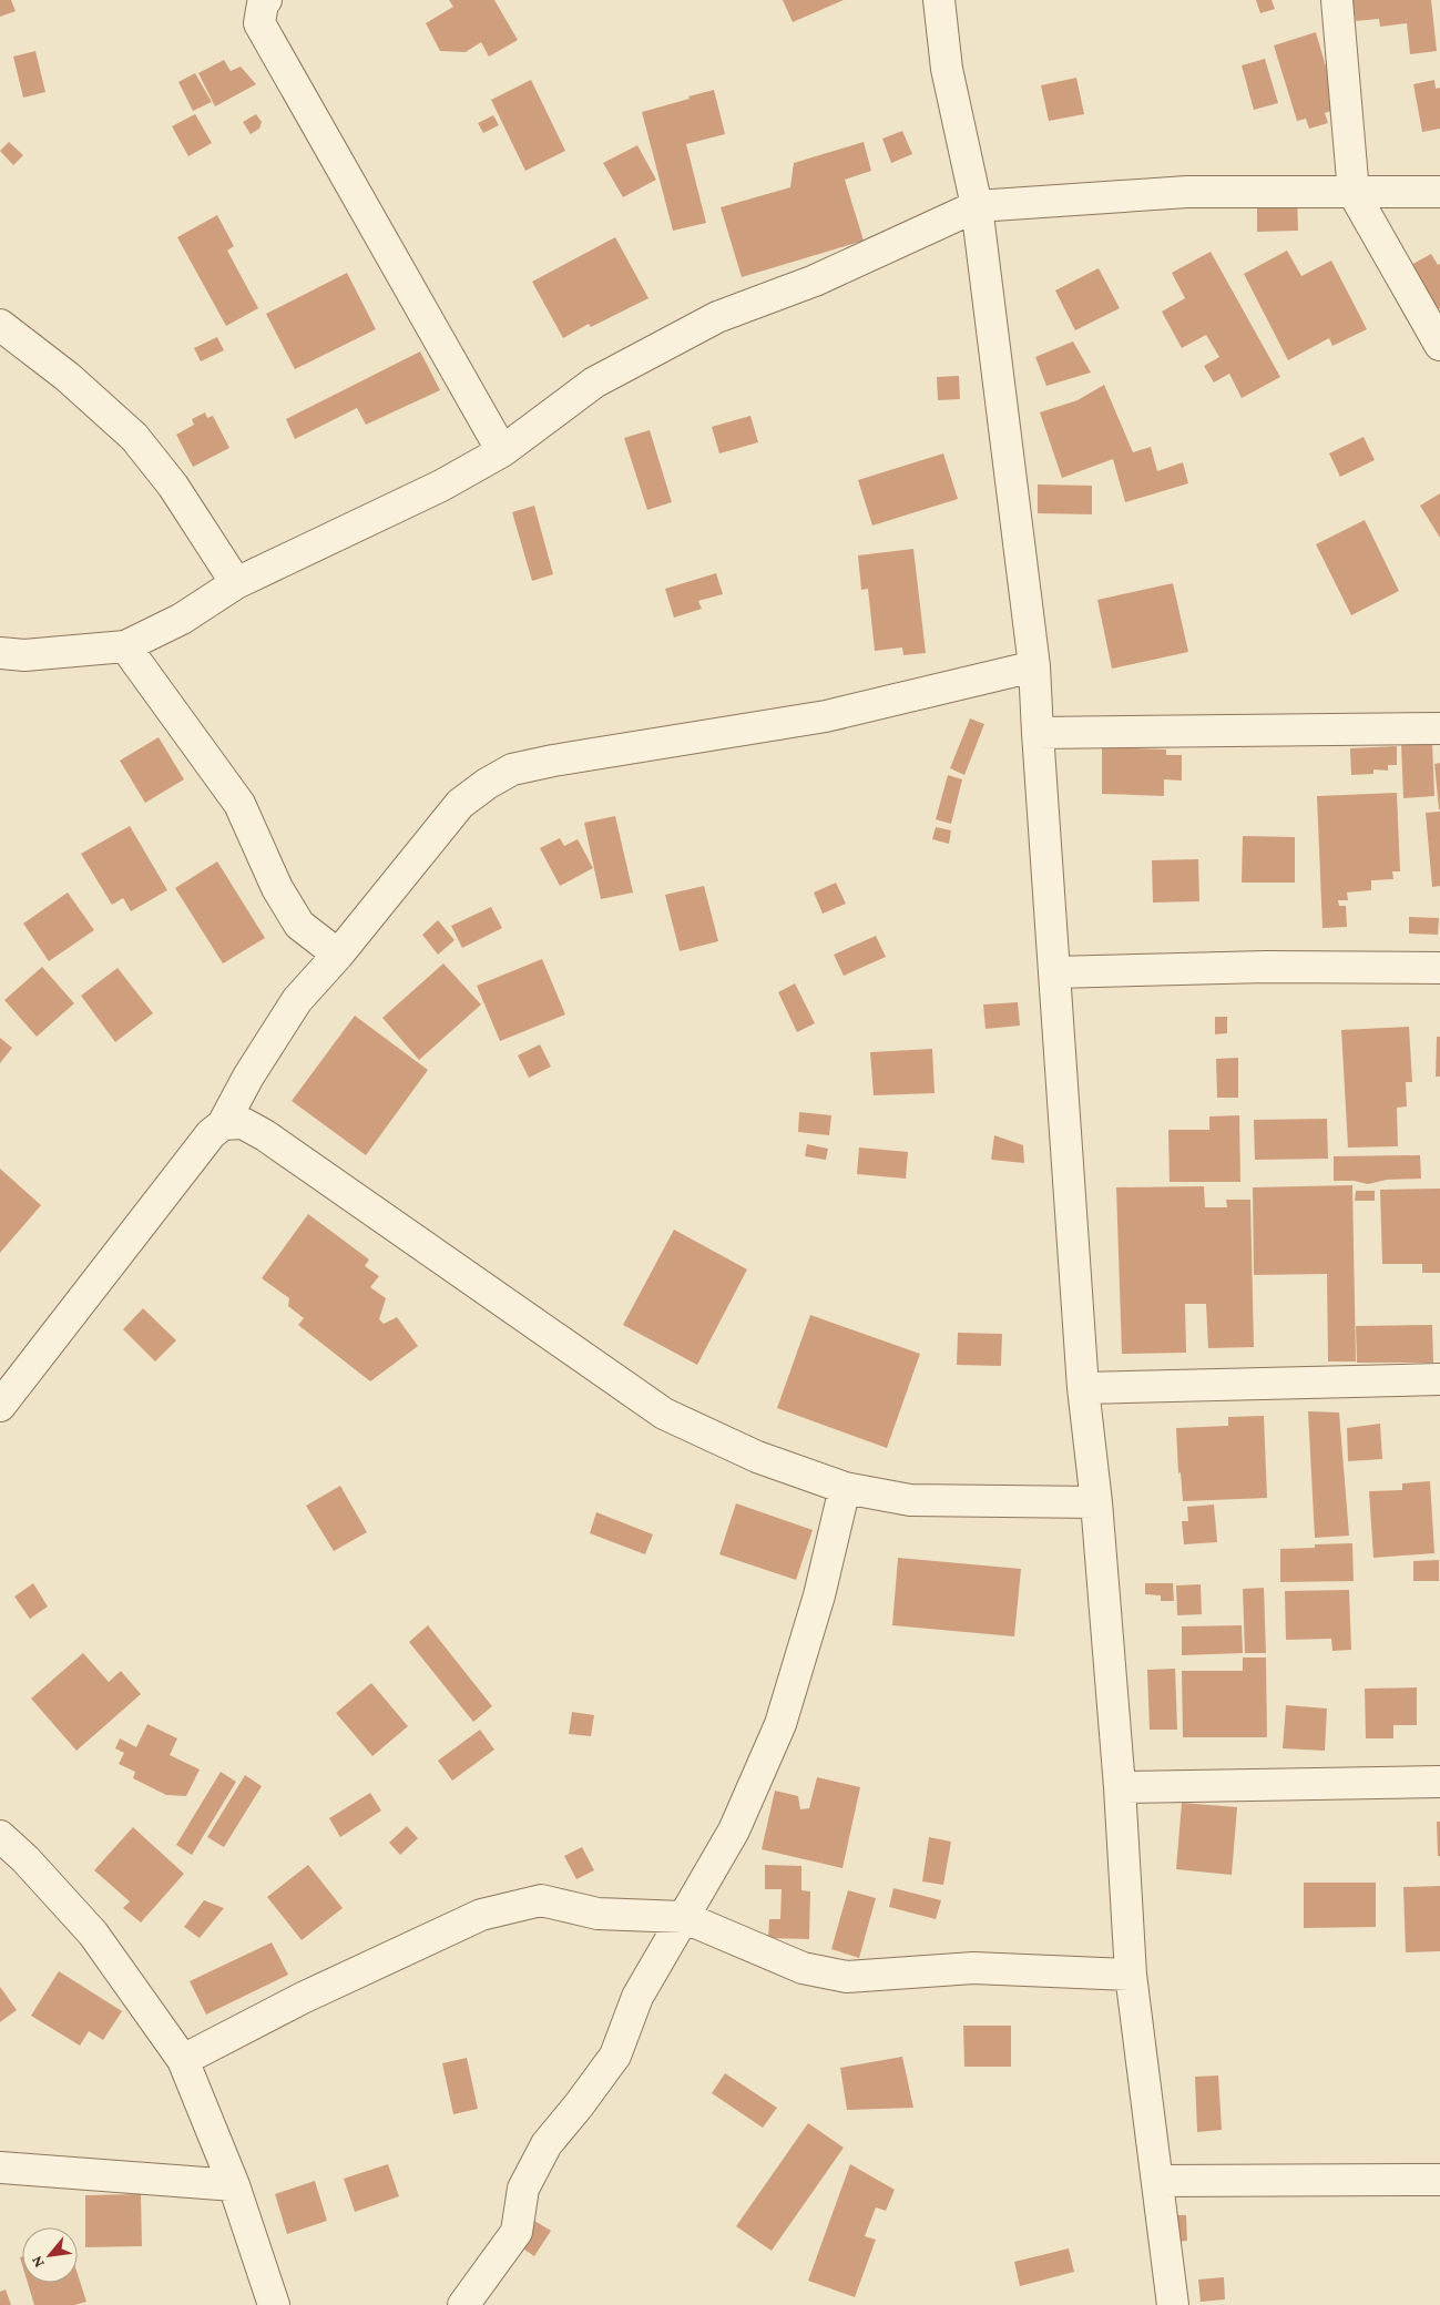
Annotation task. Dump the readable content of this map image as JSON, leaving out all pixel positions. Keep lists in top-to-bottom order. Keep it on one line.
{"north":"bottom left"}
